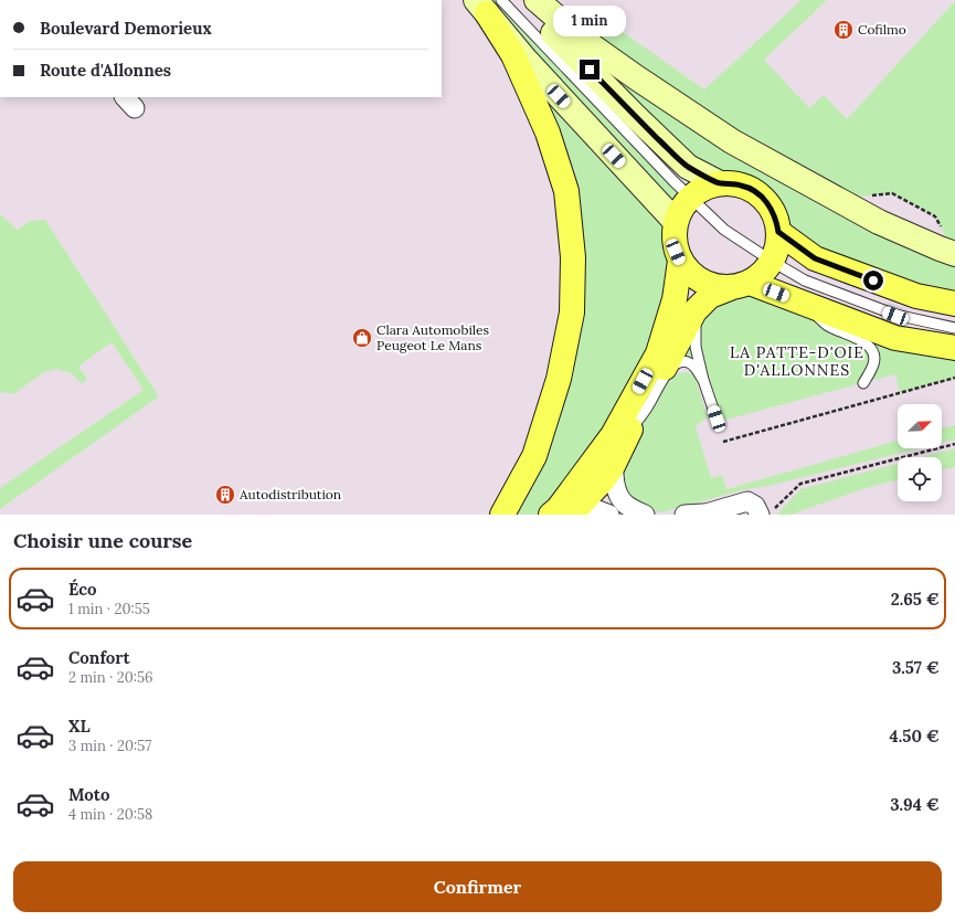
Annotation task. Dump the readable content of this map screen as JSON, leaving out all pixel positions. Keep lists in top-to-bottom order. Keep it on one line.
{"districts":["LA PATTE-D'OIE D'ALLONNES"],"places":{"building":["Cofilmo","Autodistribution"],"shop":["Clara Automobiles Peugeot Le Mans"]},"north":"top right","page":{"banner":["Boulevard Demorieux","Route d'Allonnes"],"bubble":"1 min","heading":"Choisir une course","list":[{"name":"Éco","note":"1 min · 20:55","value":"2.65 €"},{"name":"Confort","note":"2 min · 20:56","value":"3.57 €"},{"name":"XL","note":"3 min · 20:57","value":"4.50 €"},{"name":"Moto","note":"4 min · 20:58","value":"3.94 €"}],"buttons":"Confirmer"}}
